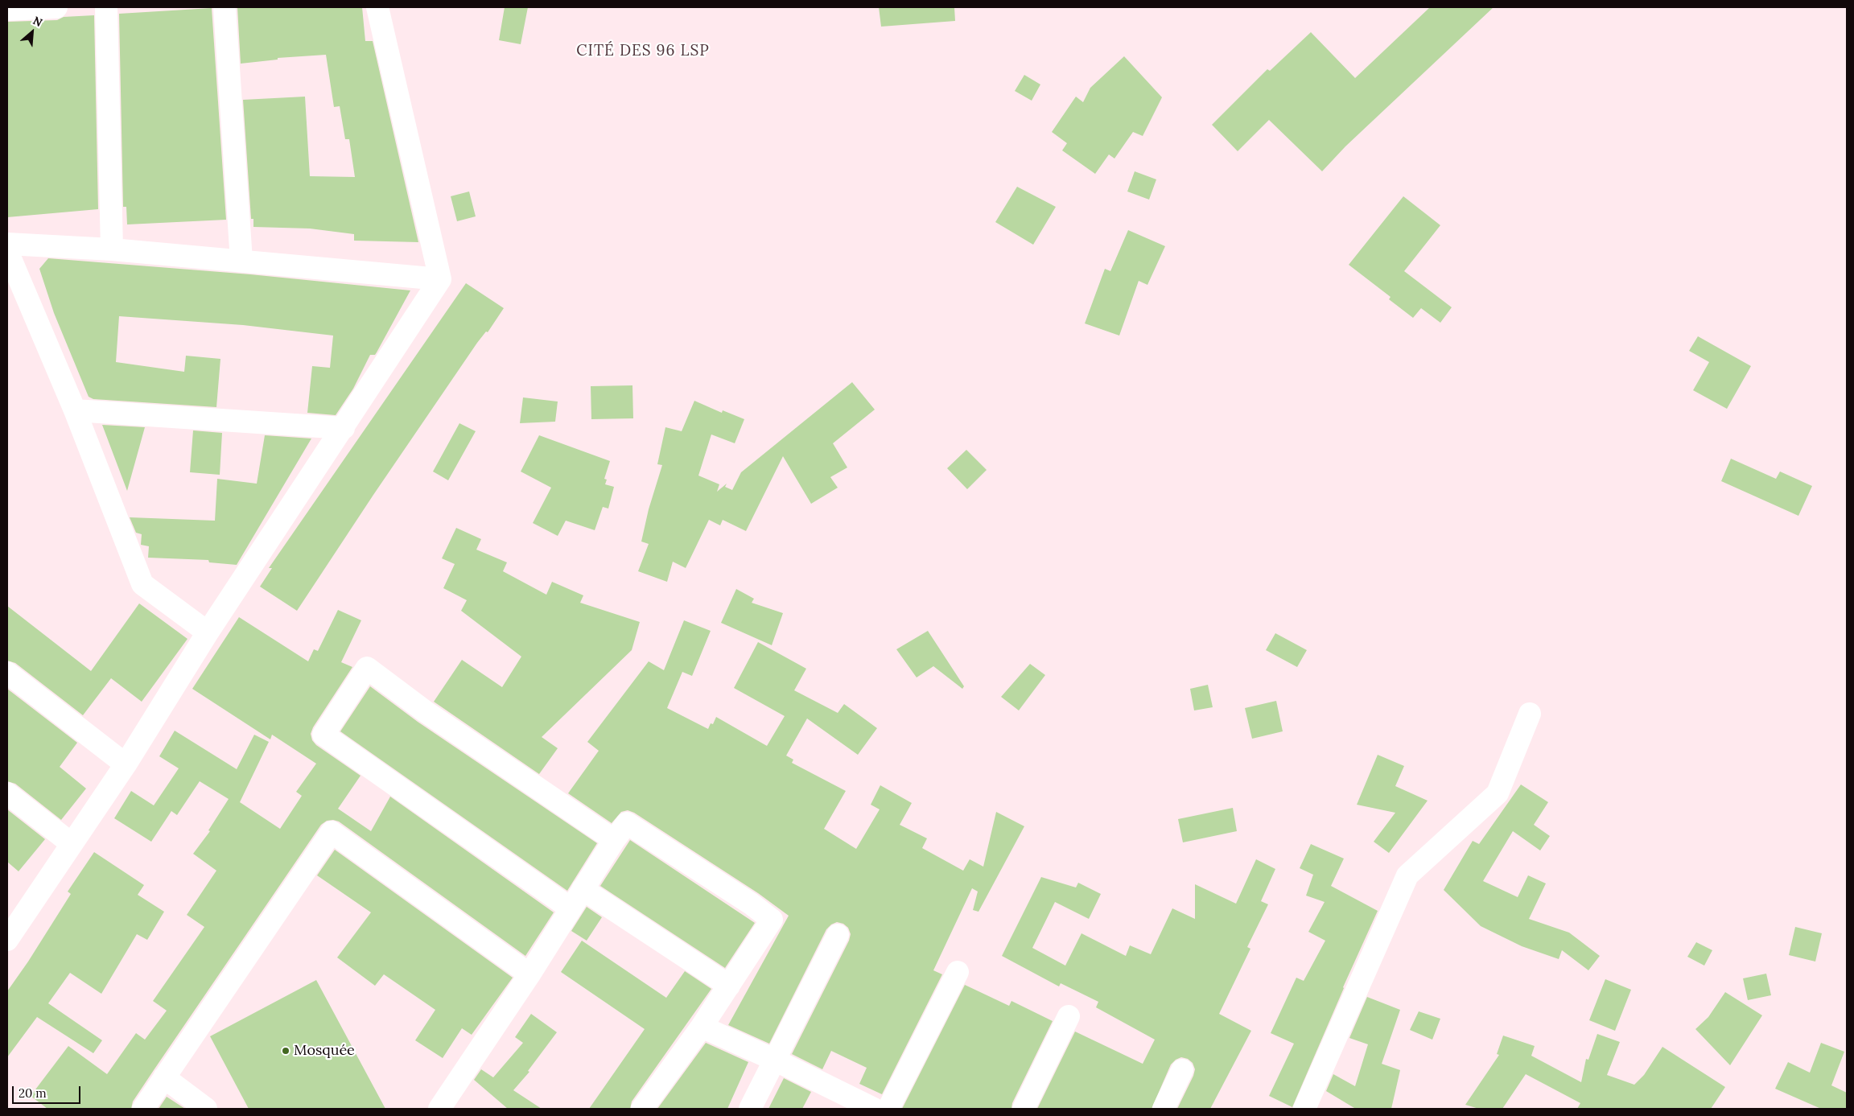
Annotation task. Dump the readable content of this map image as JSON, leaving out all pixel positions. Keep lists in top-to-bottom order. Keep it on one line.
{"districts":["CITÉ DES 96 LSP"],"places":["Mosquée"],"scale_bar":"20 m","north":"top right"}
